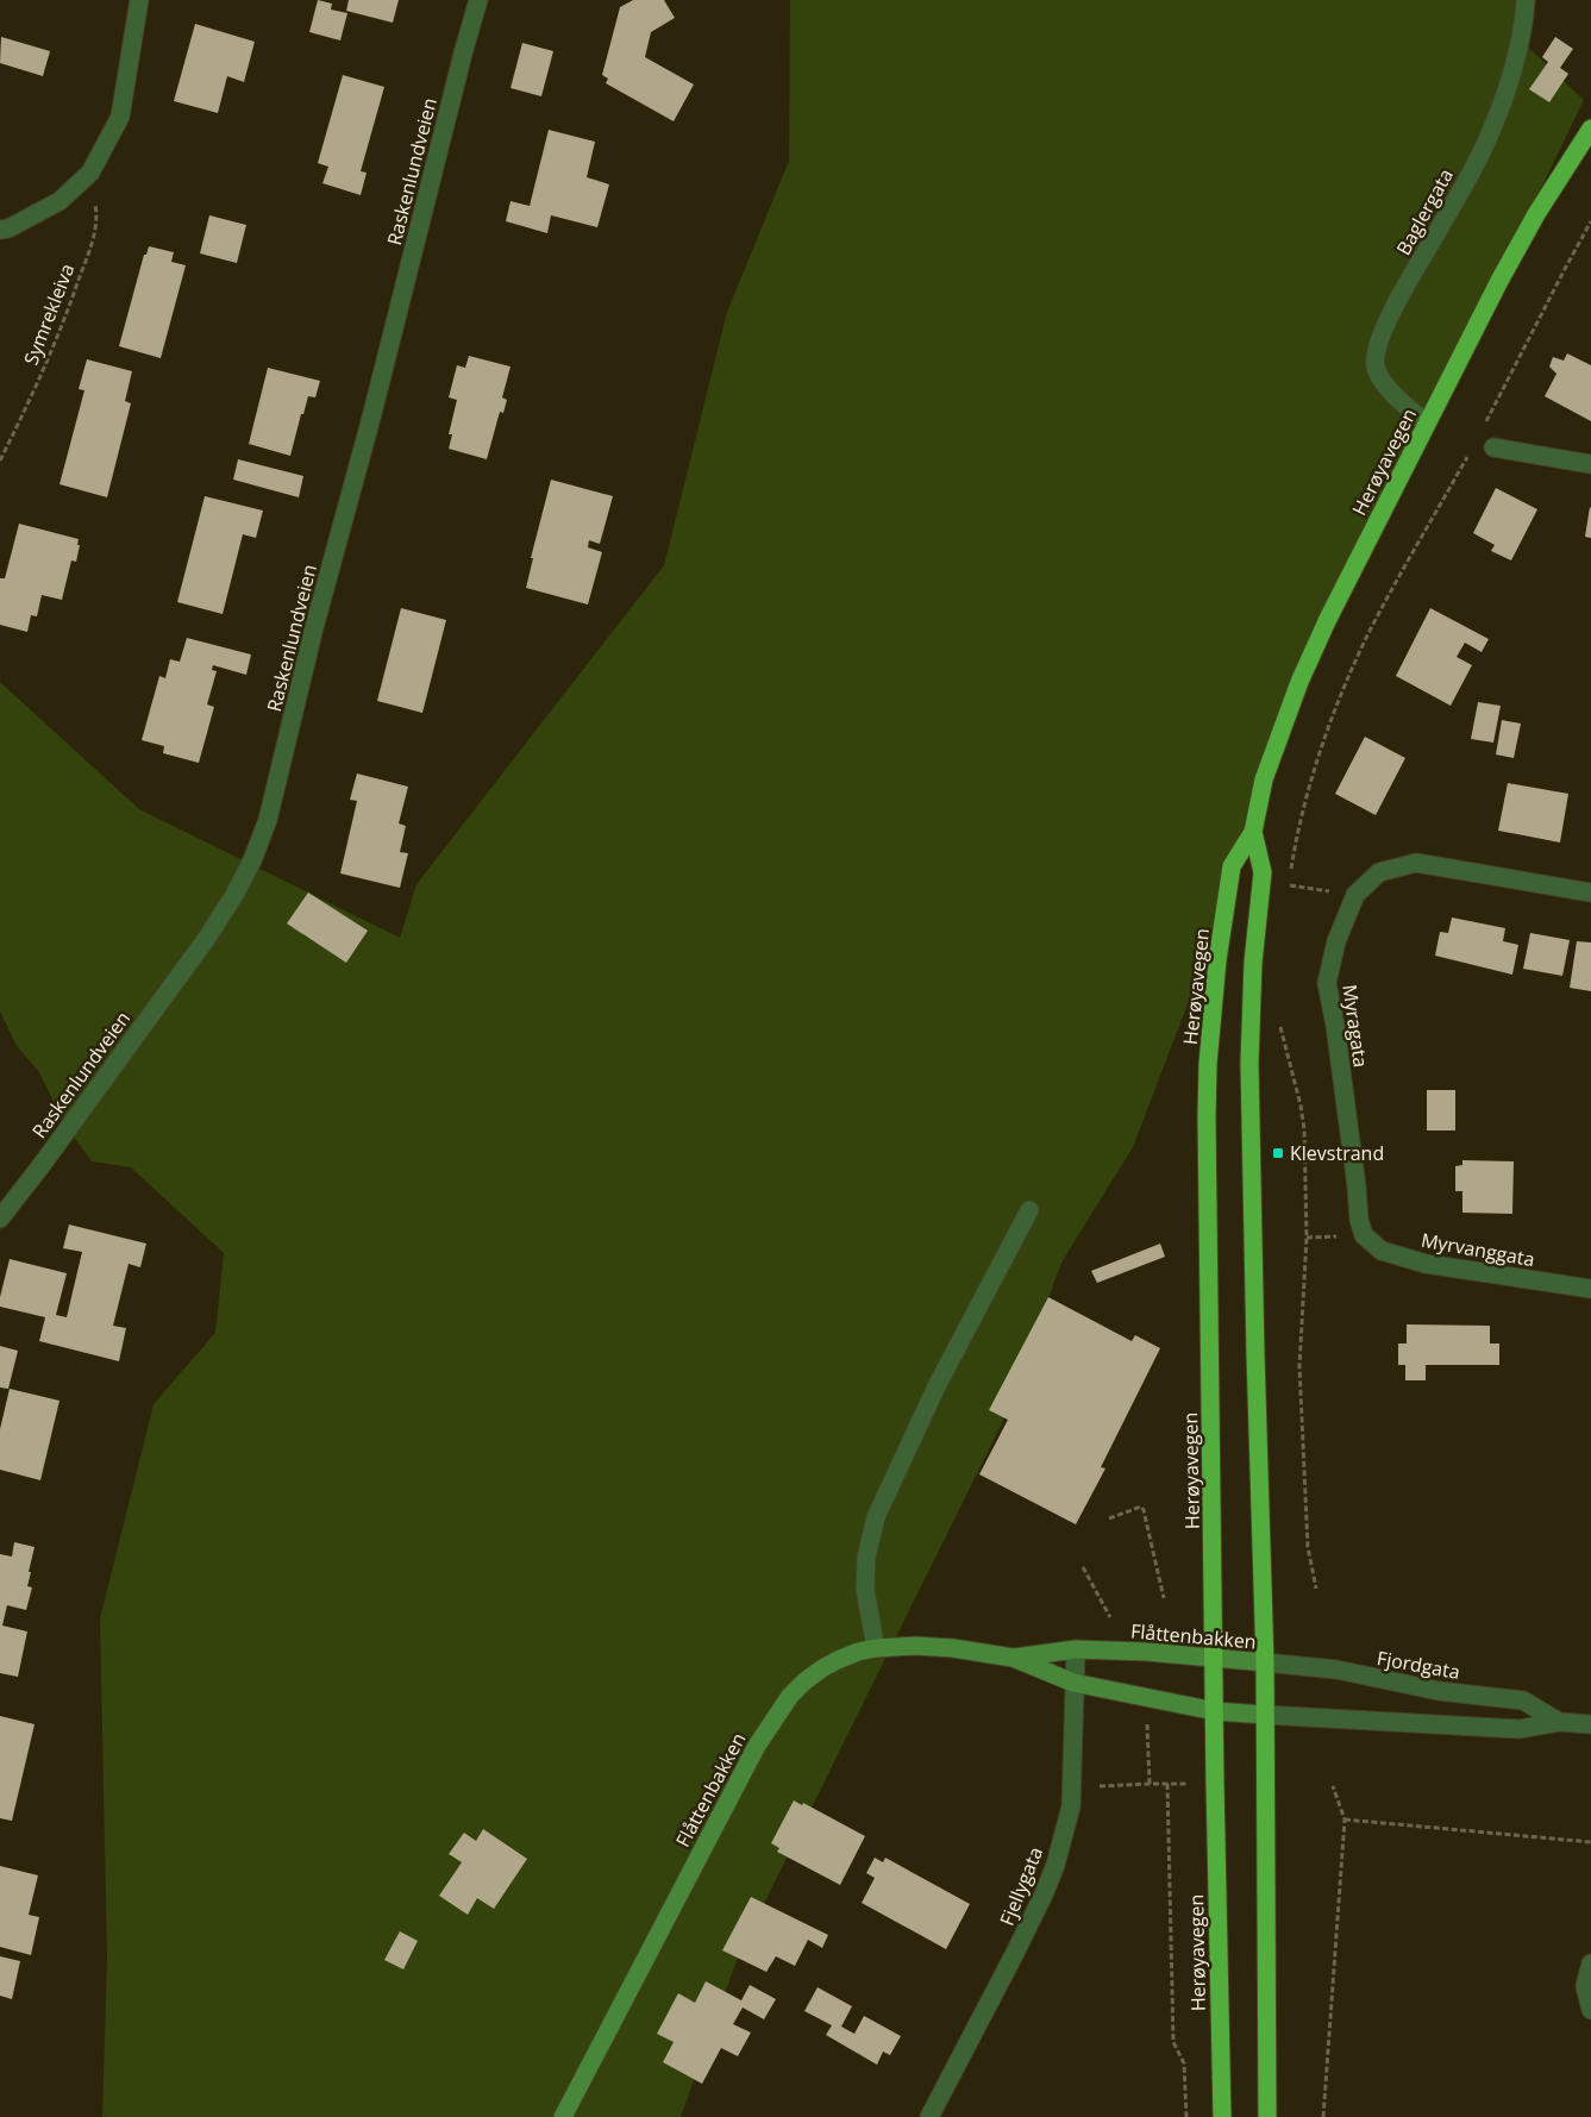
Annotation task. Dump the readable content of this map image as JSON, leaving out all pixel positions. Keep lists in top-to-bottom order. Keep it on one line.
{"streets":{"highway":["Herøyavegen"],"main road":["Flåttenbakken"],"street":["Raskenlundveien","Baglergata","Myragata","Myrvanggata","Fjordgata","Fjellygata"],"path":["Symrekleiva"]},"crossings":[["Baglergata","Herøyavegen"],["Herøyavegen","Flåttenbakken"],["Herøyavegen","Fjordgata"],["Myragata","Myrvanggata"],["Flåttenbakken","Fjordgata"],["Flåttenbakken","Fjellygata"]],"places":{"transit":["Klevstrand"]}}
